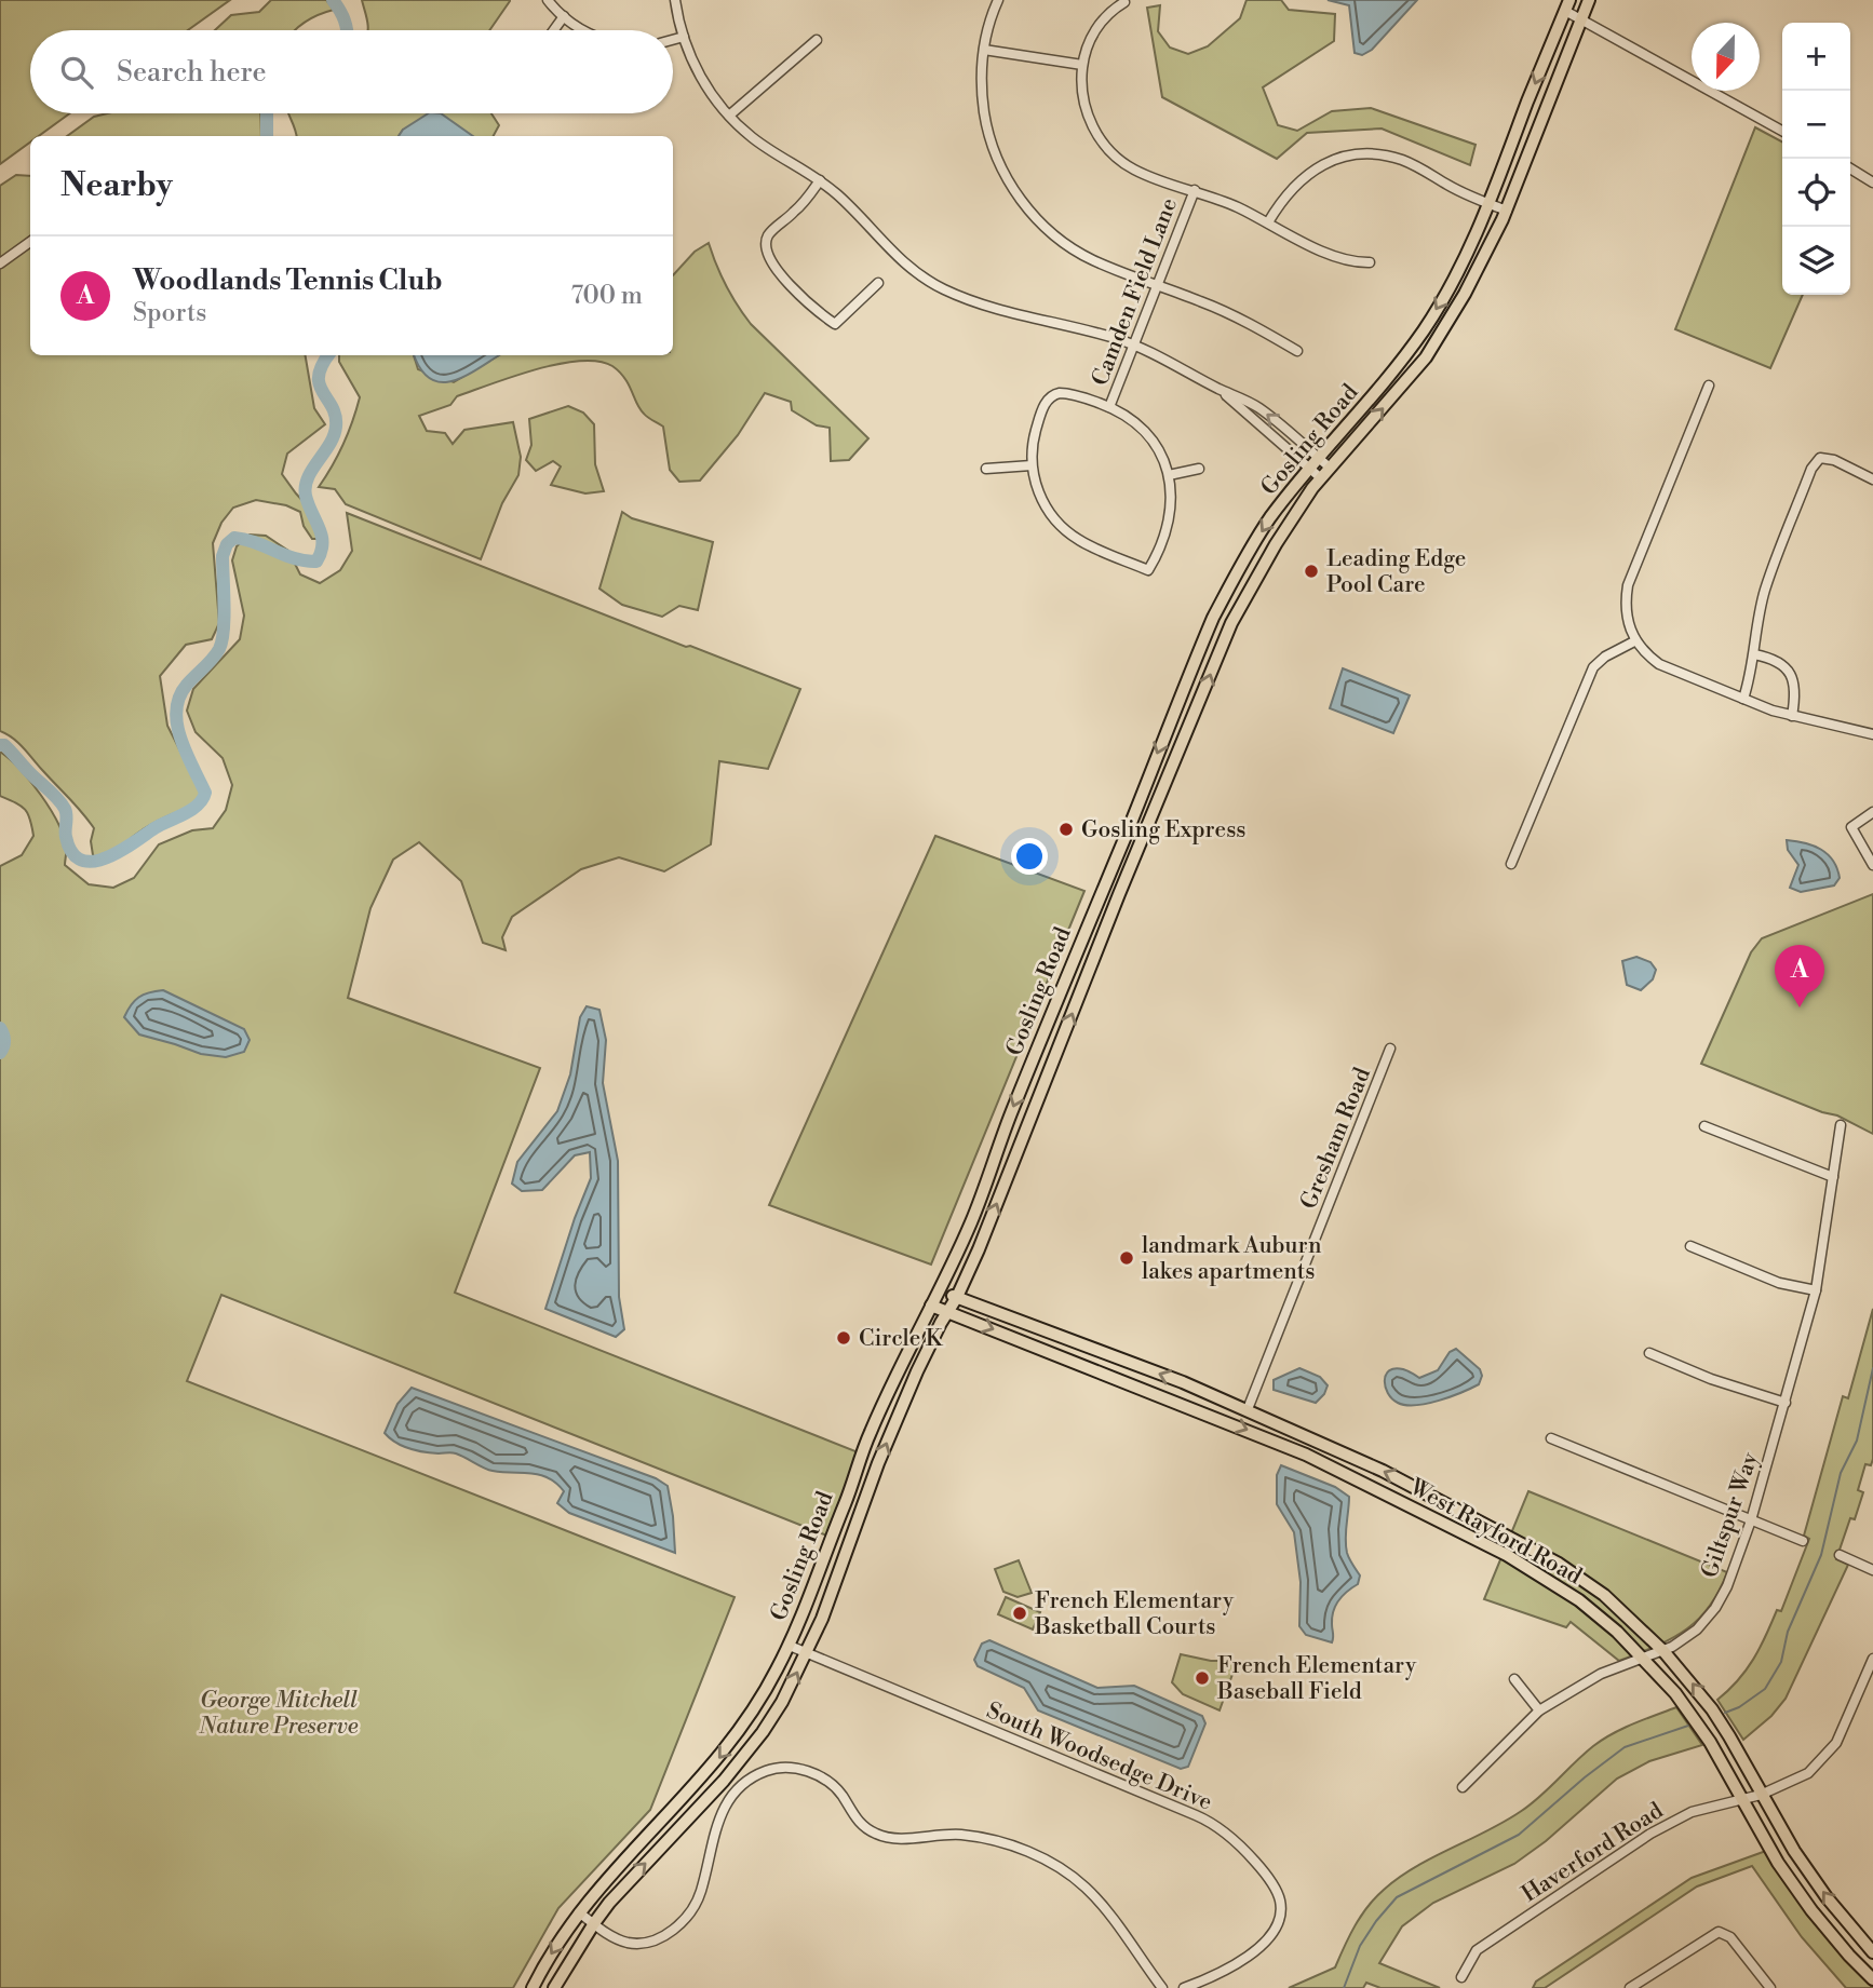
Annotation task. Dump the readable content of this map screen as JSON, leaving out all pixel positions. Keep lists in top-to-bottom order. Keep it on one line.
{"streets":{"main road":["Gosling Road","West Rayford Road"],"street":["Camden Field Lane","Gresham Road","Giltspur Way","South Woodsedge Drive","Haverford Road"]},"crossings":[["Gosling Road","West Rayford Road"],["Gosling Road","South Woodsedge Drive"],["Gresham Road","West Rayford Road"],["Giltspur Way","West Rayford Road"],["West Rayford Road","Haverford Road"]],"parks":["George Mitchell Nature Preserve"],"places":["Leading Edge Pool Care","Gosling Express","landmark Auburn lakes apartments","Circle K","French Elementary Basketball Courts","French Elementary Baseball Field"],"north":"bottom","page":{"map_buttons":["+","−"],"search":"Search here","heading":"Nearby","list":[{"mark":"A","name":"Woodlands Tennis Club","note":"Sports","value":"700 m"}],"pins":"A"}}
